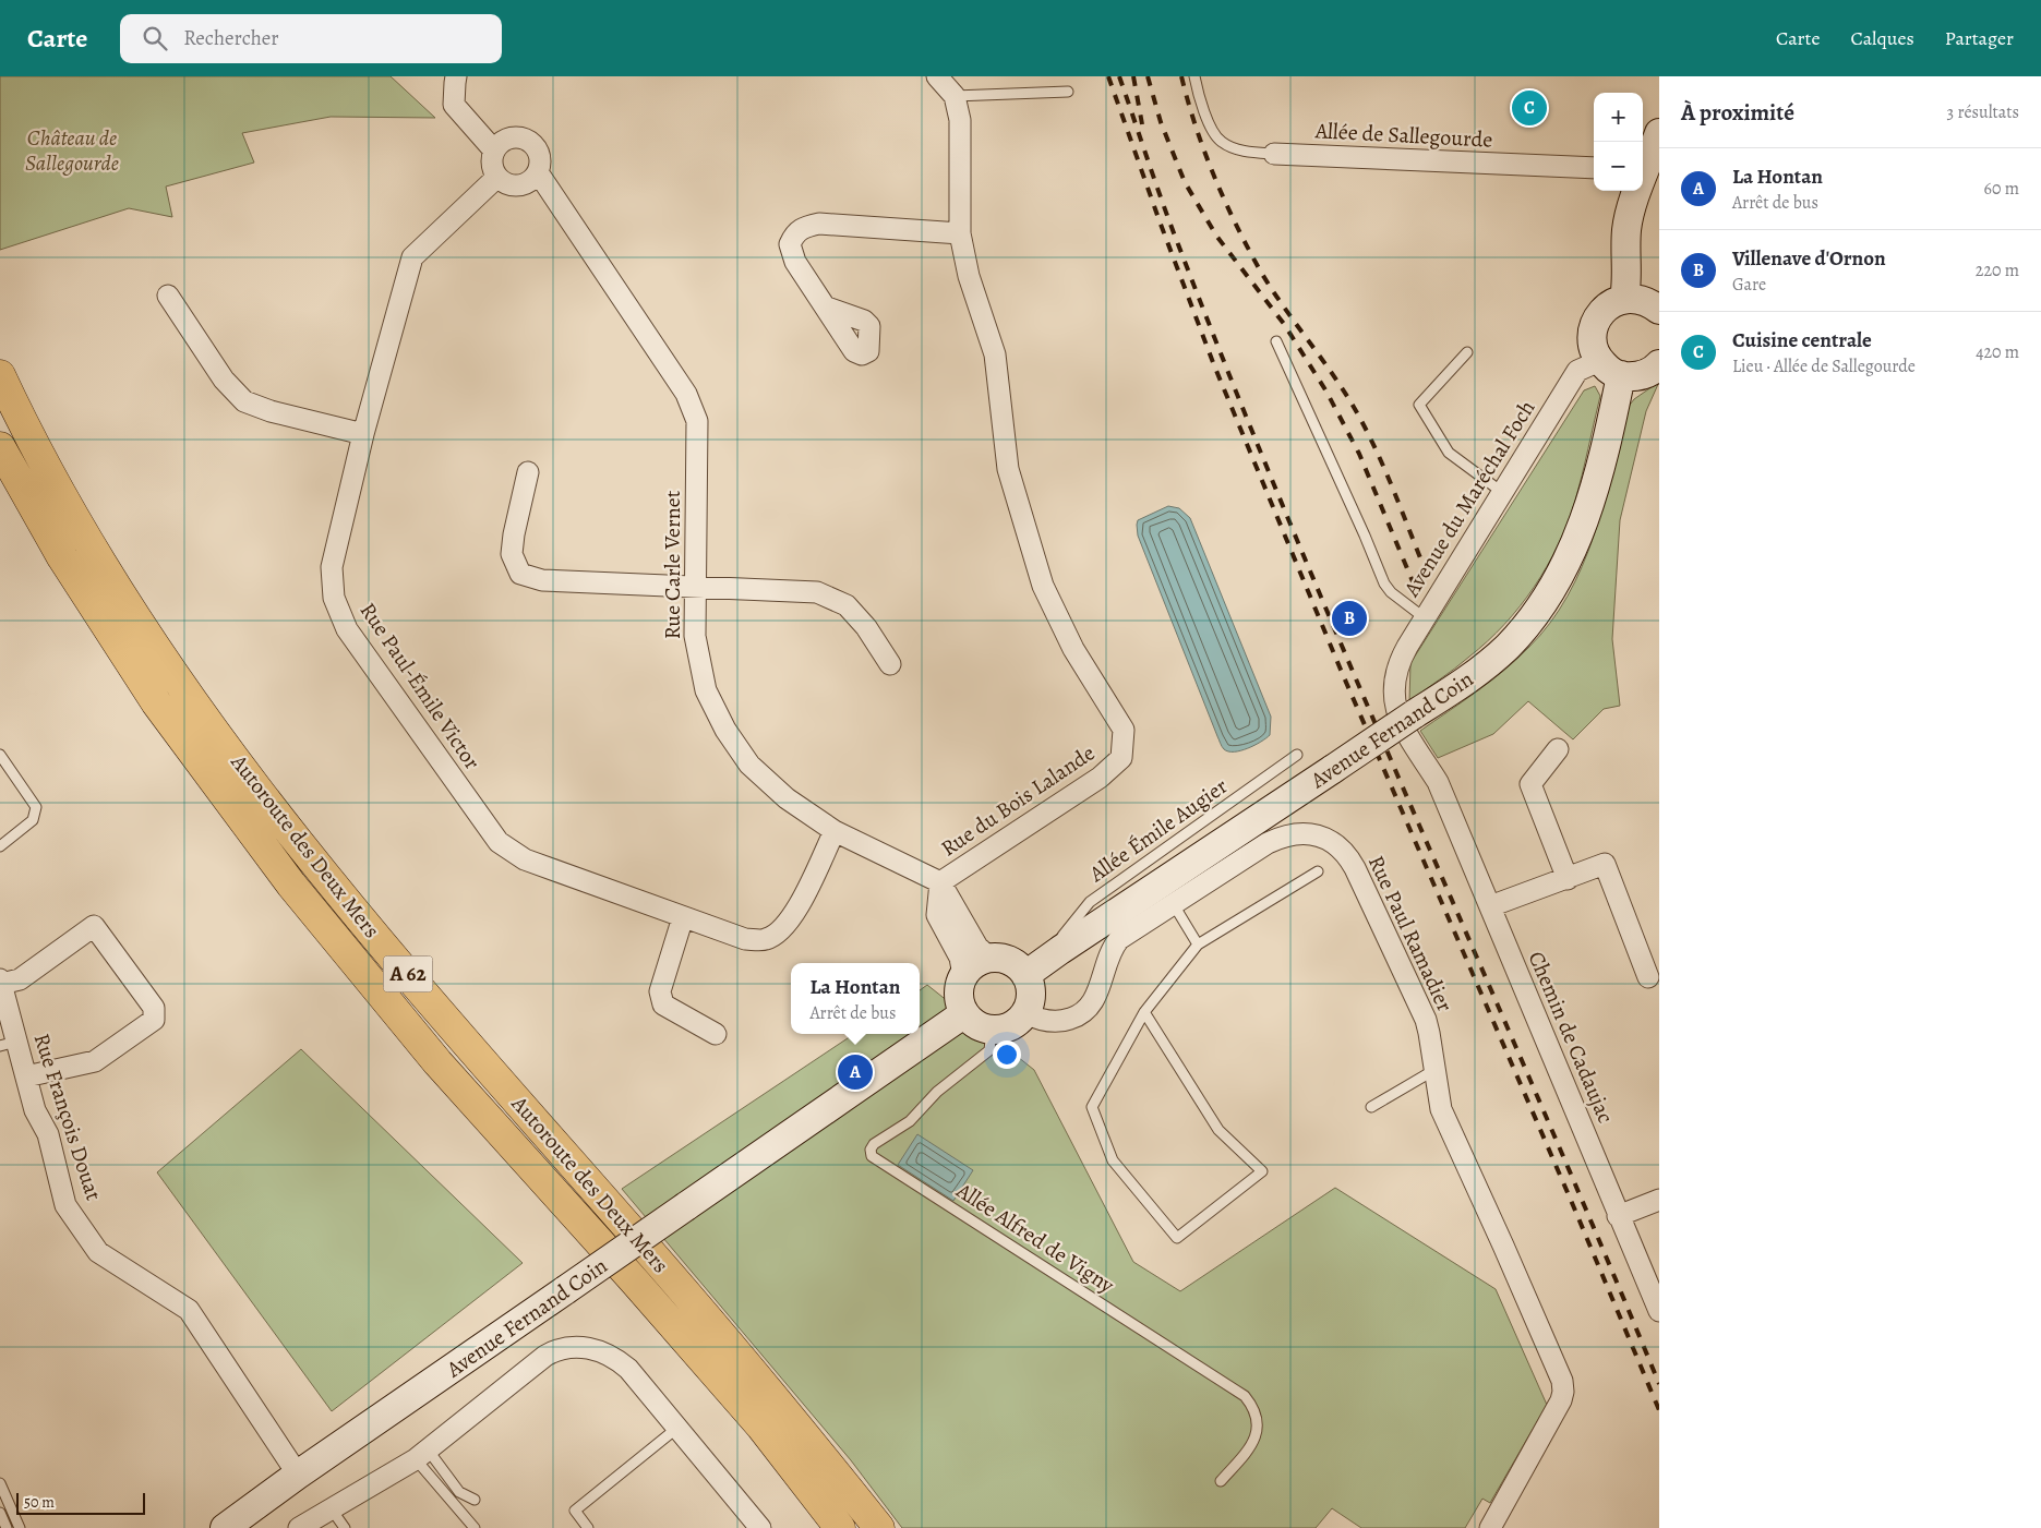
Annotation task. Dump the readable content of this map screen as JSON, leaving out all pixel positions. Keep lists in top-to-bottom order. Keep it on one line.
{"streets":{"highway":["Autoroute des Deux Mers","A 62"],"main road":["Avenue Fernand Coin"],"street":["Allée de Sallegourde","Avenue du Maréchal Foch","Rue Carle Vernet","Rue Paul-Émile Victor","Rue du Bois Lalande","Rue Paul Ramadier","Chemin de Cadaujac","Rue François Douat"],"lane":["Allée Émile Augier","Allée Alfred de Vigny"]},"crossings":[["Avenue du Maréchal Foch","Avenue Fernand Coin"],["Avenue du Maréchal Foch","Chemin de Cadaujac"],["Rue Carle Vernet","Rue Paul-Émile Victor"],["Rue Carle Vernet","Rue du Bois Lalande"],["Avenue Fernand Coin","Allée Émile Augier"],["Avenue Fernand Coin","Rue Paul Ramadier"],["Avenue Fernand Coin","Rue François Douat"],["Avenue Fernand Coin","Allée Alfred de Vigny"],["Rue Paul Ramadier","Allée Alfred de Vigny"]],"parks":["Château de Sallegourde"],"scale_bar":"50 m","page":{"header":"Carte","search":"Rechercher","nav":["Carte","Calques","Partager"],"heading":["À proximité","3 résultats"],"pins":["C","B","A"],"map_buttons":["+","−"],"list":[{"mark":"A","name":"La Hontan","note":"Arrêt de bus","value":"60 m"},{"mark":"B","name":"Villenave d'Ornon","note":"Gare","value":"220 m"},{"mark":"C","name":"Cuisine centrale","note":"Lieu · Allée de Sallegourde","value":"420 m"}],"popup":["La Hontan","Arrêt de bus"],"scale":"50 m"}}
